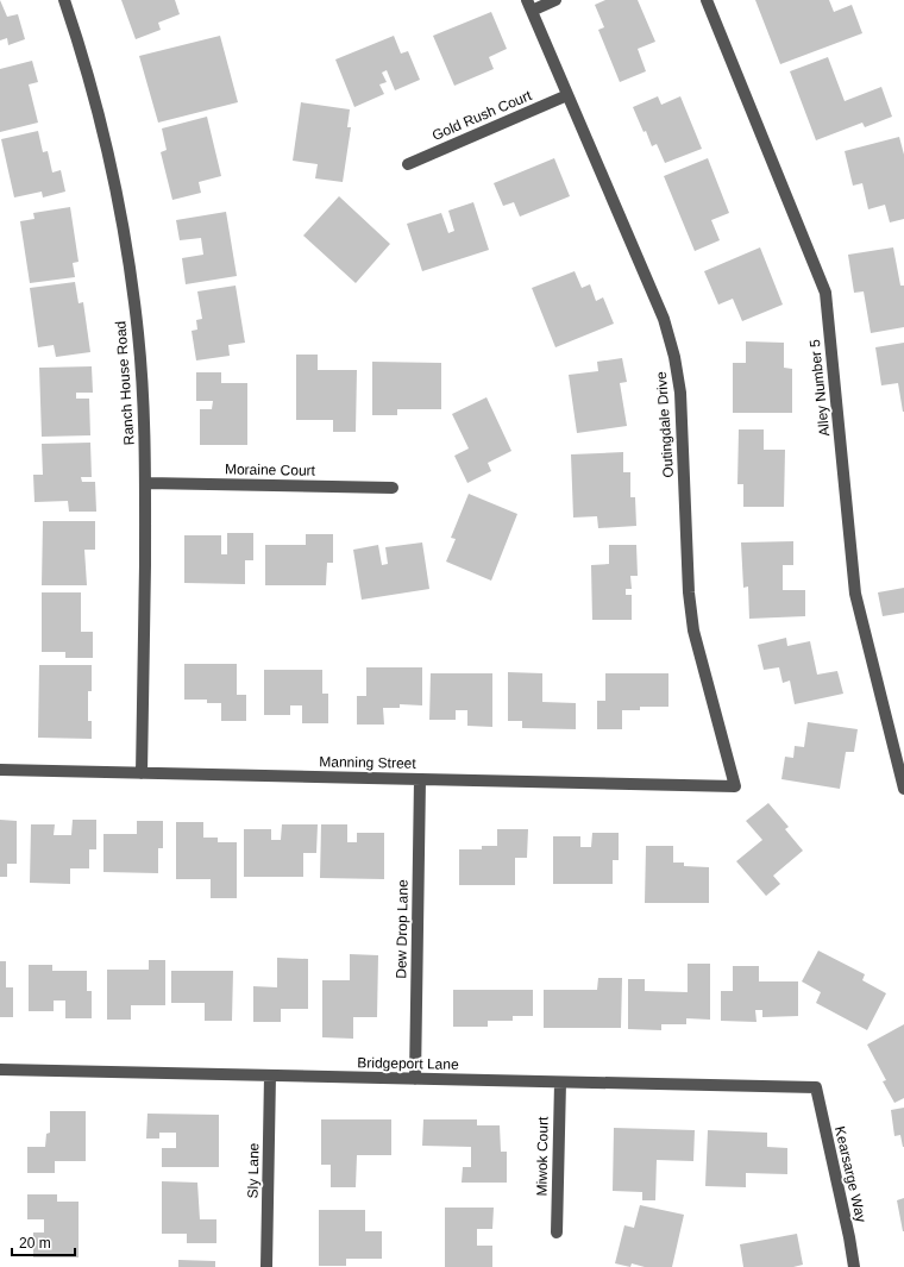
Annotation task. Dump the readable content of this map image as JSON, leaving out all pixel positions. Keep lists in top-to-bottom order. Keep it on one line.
{"streets":{"street":["Gold Rush Court","Ranch House Road","Alley Number 5","Outingdale Drive","Moraine Court","Manning Street","Dew Drop Lane","Bridgeport Lane","Miwok Court","Sly Lane","Kearsarge Way"]},"crossings":[["Gold Rush Court","Outingdale Drive"],["Ranch House Road","Moraine Court"],["Ranch House Road","Manning Street"],["Outingdale Drive","Manning Street"],["Manning Street","Dew Drop Lane"],["Dew Drop Lane","Bridgeport Lane"],["Bridgeport Lane","Miwok Court"],["Bridgeport Lane","Sly Lane"],["Bridgeport Lane","Kearsarge Way"]],"scale_bar":"20 m"}
